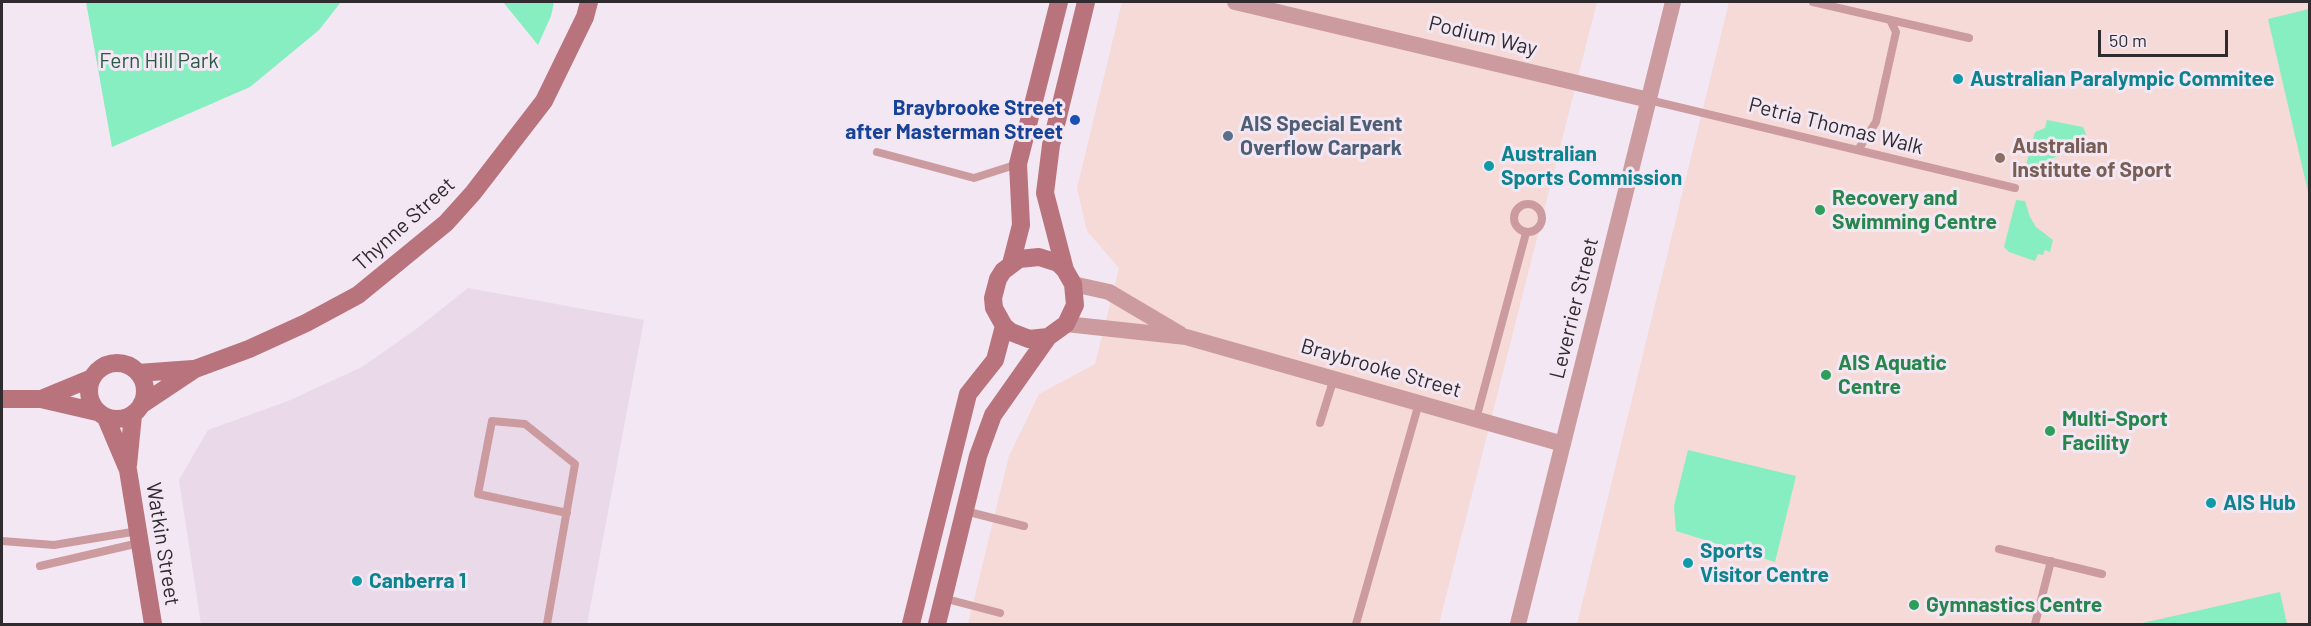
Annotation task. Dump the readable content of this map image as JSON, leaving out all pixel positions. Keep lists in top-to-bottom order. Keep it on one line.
{"streets":{"street":["Podium Way","Thynne Street","Leverrier Street","Braybrooke Street","Watkin Street"],"lane":["Petria Thomas Walk"]},"crossings":[["Podium Way","Petria Thomas Walk"],["Podium Way","Leverrier Street"],["Petria Thomas Walk","Leverrier Street"],["Thynne Street","Watkin Street"],["Leverrier Street","Braybrooke Street"]],"parks":["Fern Hill Park"],"places":["Australian Paralympic Commitee","Braybrooke Street after Masterman Street","AIS Special Event Overflow Carpark","Australian Institute of Sport","Australian Sports Commission","Recovery and Swimming Centre","AIS Aquatic Centre","Multi-Sport Facility","AIS Hub","Sports Visitor Centre","Canberra 1","Gymnastics Centre"],"scale_bar":"50 m"}
